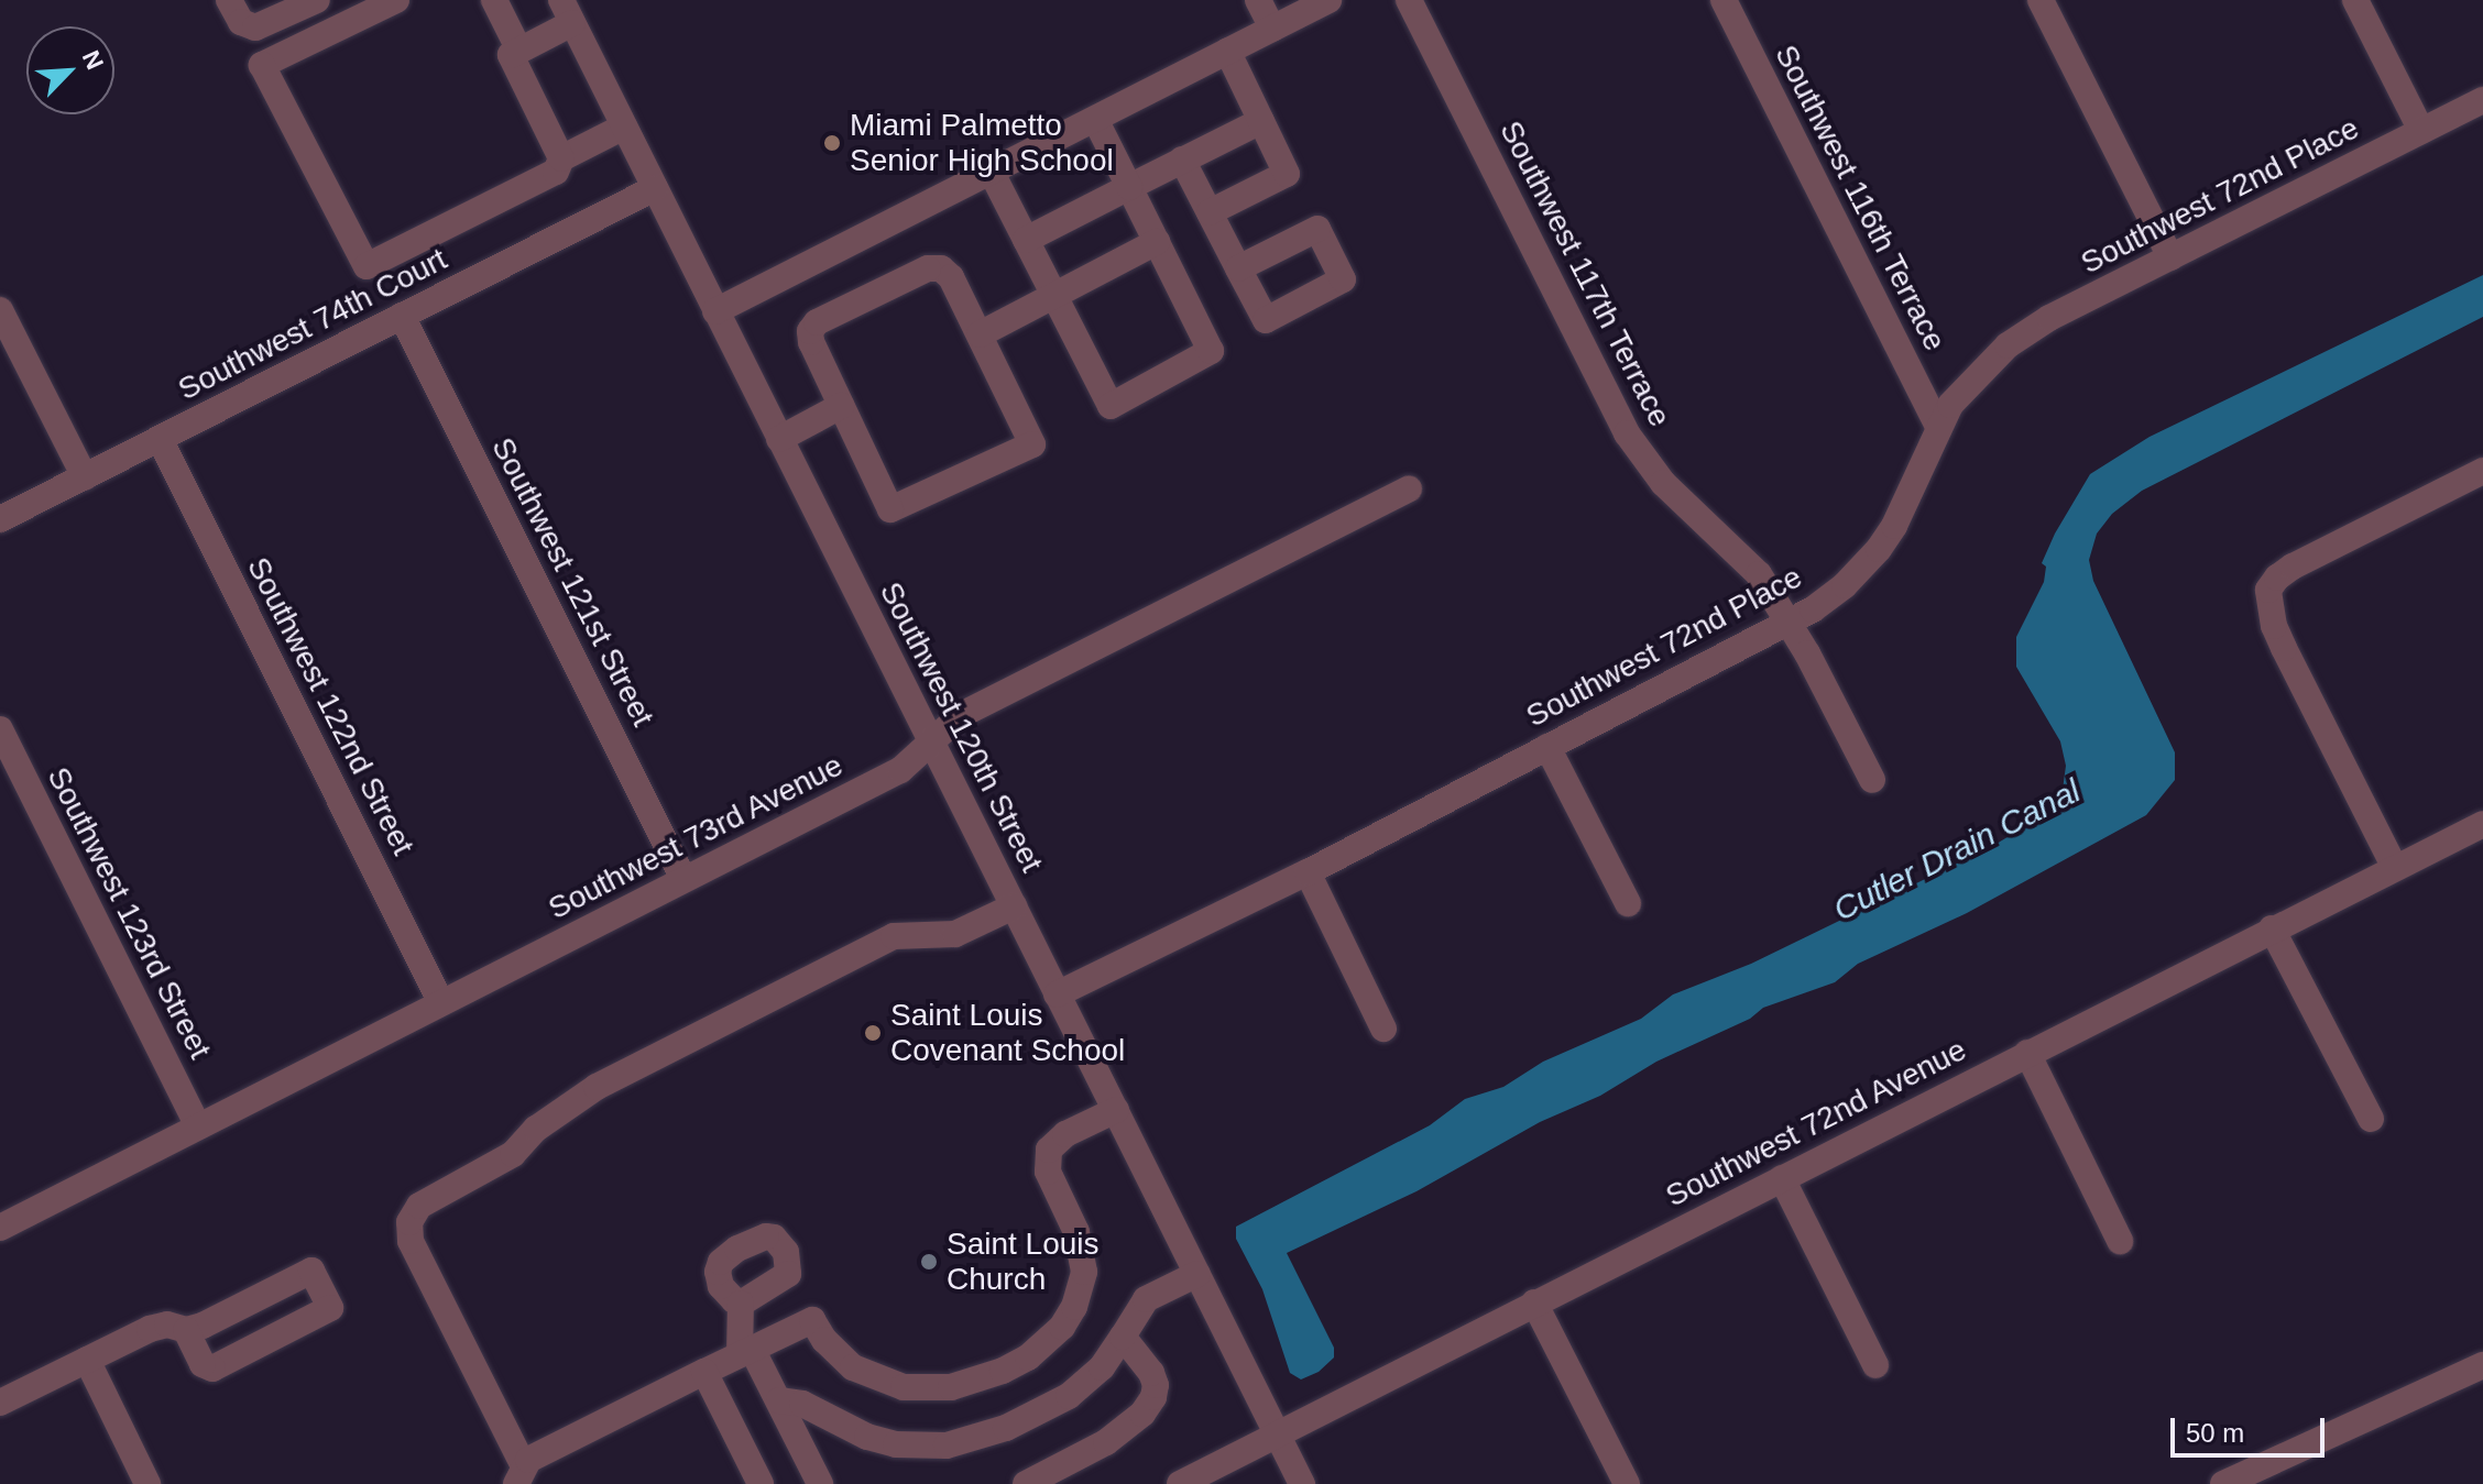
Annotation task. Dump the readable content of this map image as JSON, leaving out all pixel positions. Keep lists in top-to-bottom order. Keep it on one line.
{"streets":{"street":["Southwest 72nd Place","Southwest 116th Terrace","Southwest 117th Terrace","Southwest 74th Court","Southwest 121st Street","Southwest 122nd Street","Southwest 120th Street","Southwest 73rd Avenue","Southwest 123rd Street","Southwest 72nd Avenue"]},"crossings":[["Southwest 72nd Place","Southwest 116th Terrace"],["Southwest 72nd Place","Southwest 117th Terrace"],["Southwest 72nd Place","Southwest 120th Street"],["Southwest 74th Court","Southwest 121st Street"],["Southwest 74th Court","Southwest 122nd Street"],["Southwest 74th Court","Southwest 120th Street"],["Southwest 121st Street","Southwest 73rd Avenue"],["Southwest 122nd Street","Southwest 73rd Avenue"],["Southwest 120th Street","Southwest 73rd Avenue"],["Southwest 120th Street","Southwest 72nd Avenue"],["Southwest 73rd Avenue","Southwest 123rd Street"]],"water":["Cutler Drain Canal"],"places":["Miami Palmetto Senior High School","Saint Louis Covenant School","Saint Louis Church"],"scale_bar":"50 m","north":"top right"}
